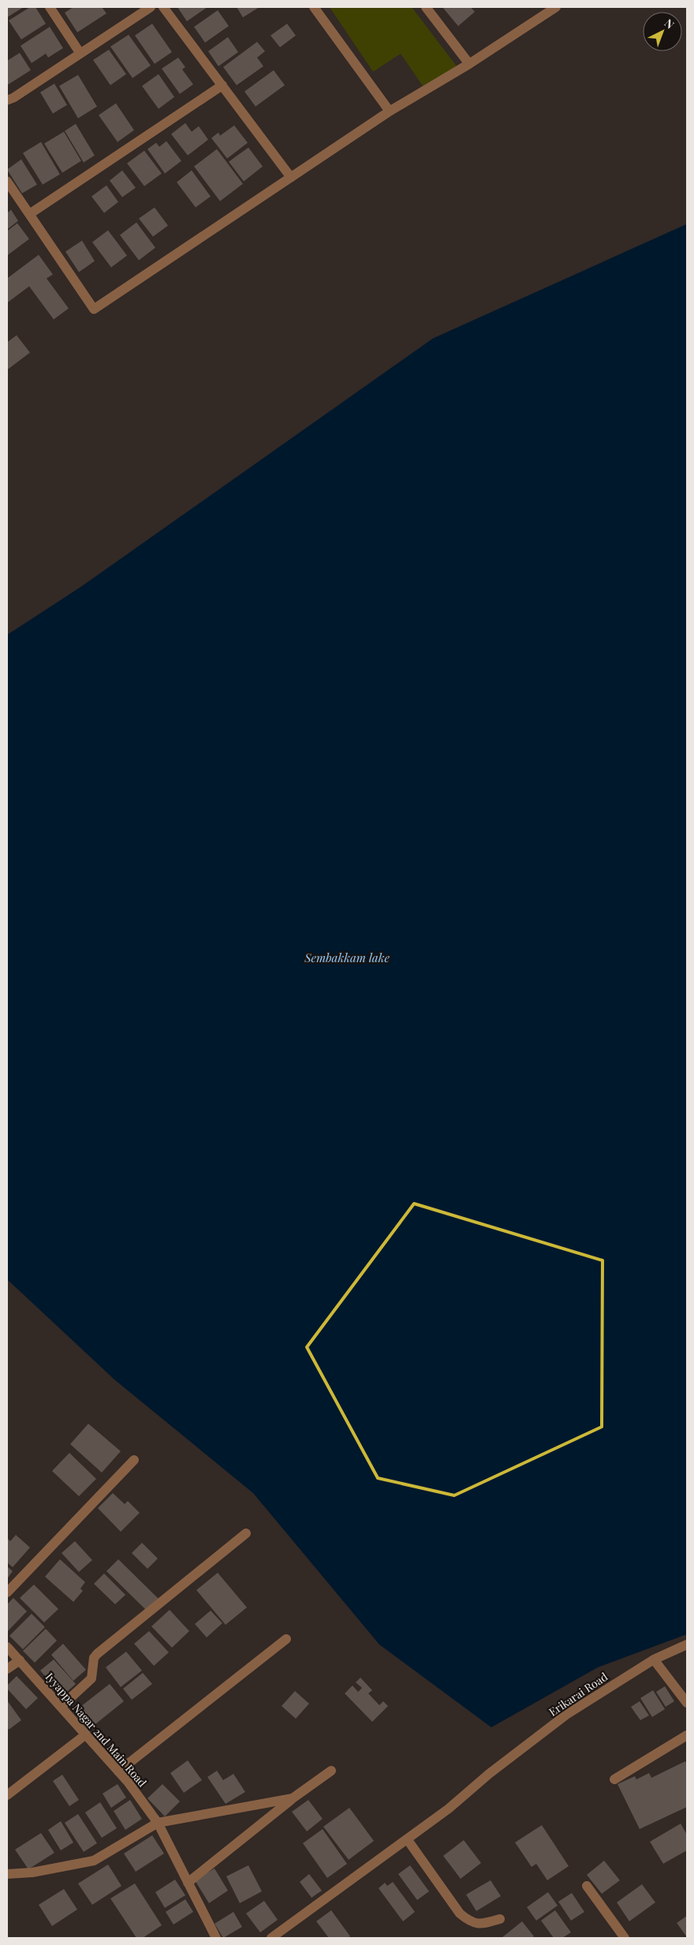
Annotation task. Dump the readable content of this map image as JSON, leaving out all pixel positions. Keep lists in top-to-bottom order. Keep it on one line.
{"streets":{"street":["Erikarai Road","Iyyappa Nagar 2nd Main Road"]},"water":["Sembakkam lake"],"north":"top right"}
